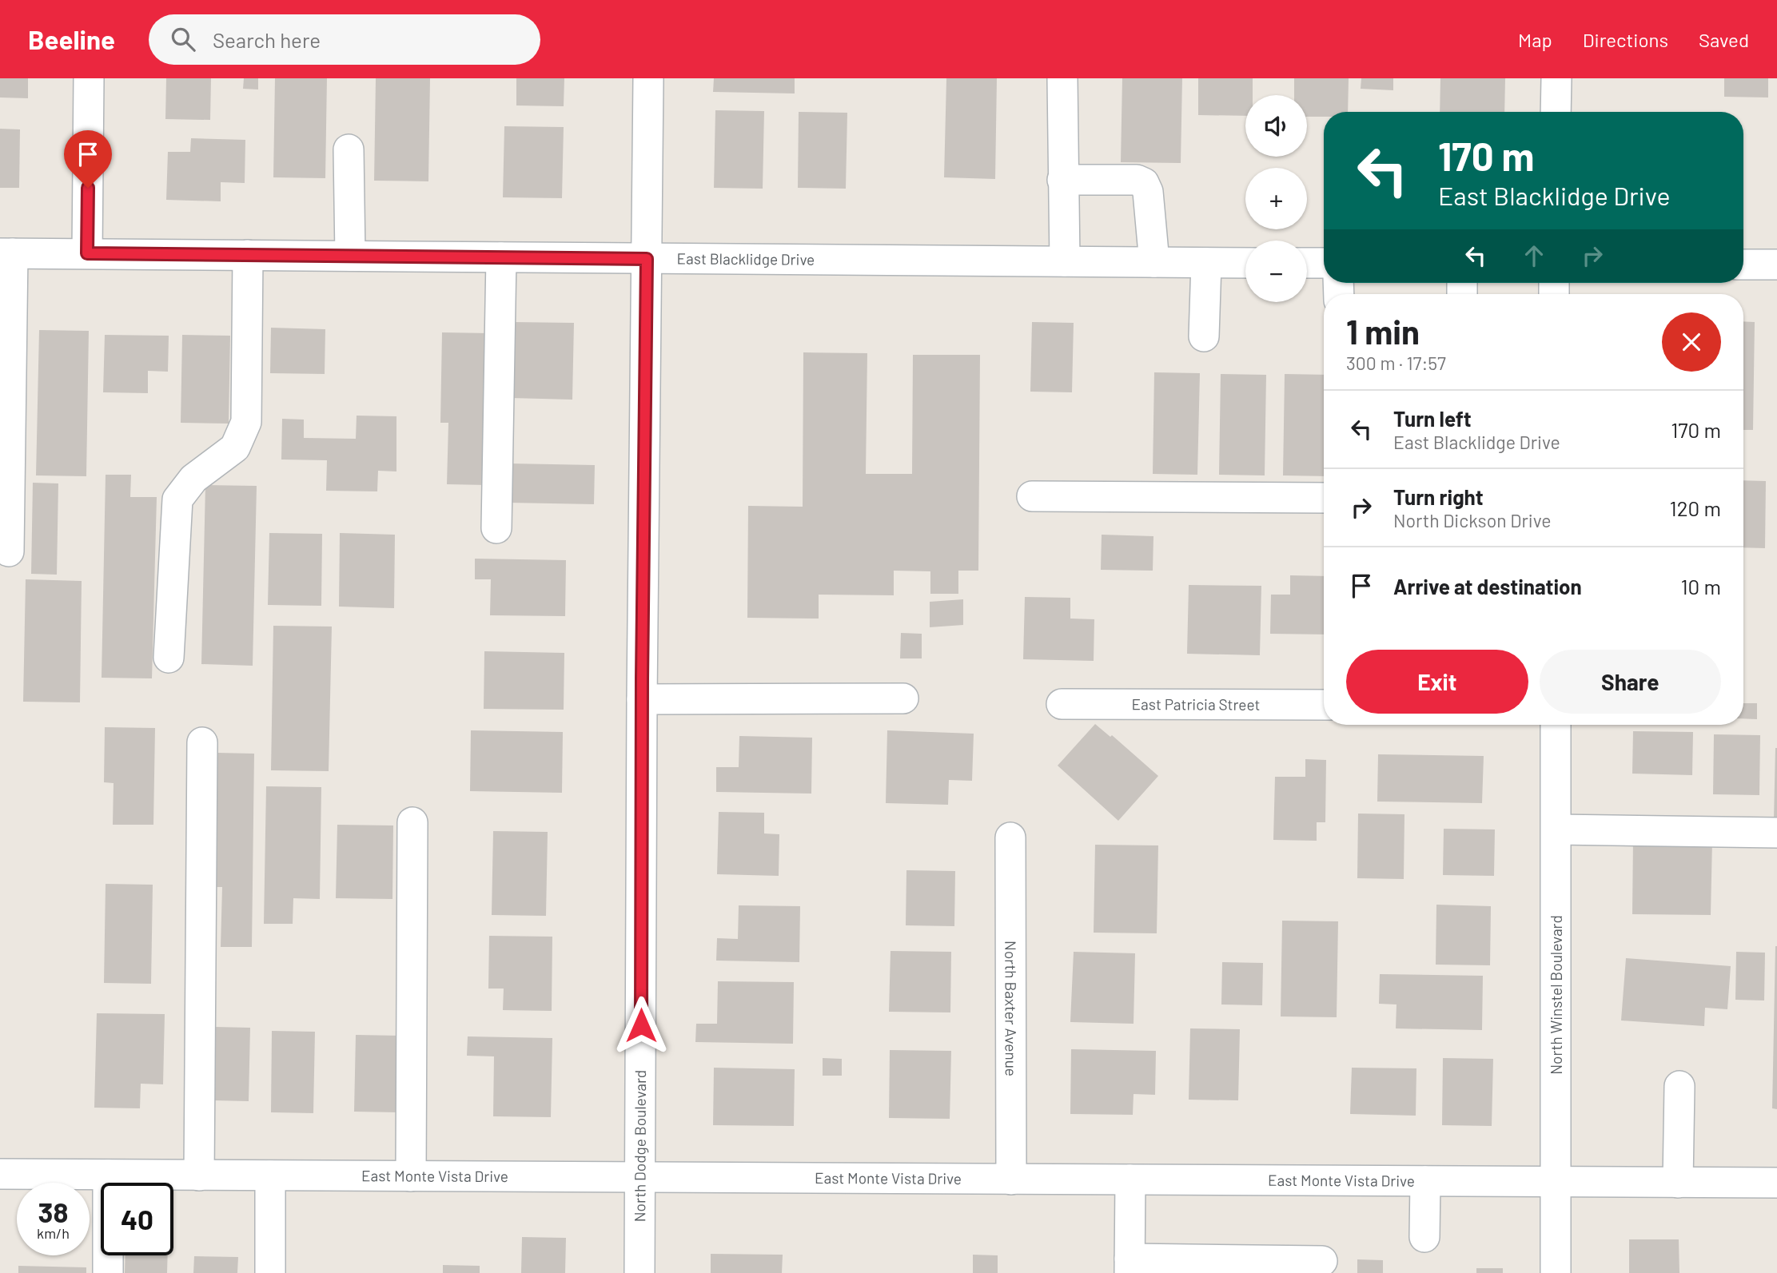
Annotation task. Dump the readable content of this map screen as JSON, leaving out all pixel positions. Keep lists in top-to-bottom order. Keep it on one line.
{"streets":{"street":["East Blacklidge Drive","East Patricia Street","North Winstel Boulevard","North Baxter Avenue","North Dodge Boulevard","East Monte Vista Drive"]},"crossings":[["East Blacklidge Drive","North Dodge Boulevard"],["North Winstel Boulevard","East Monte Vista Drive"],["North Baxter Avenue","East Monte Vista Drive"],["North Dodge Boulevard","East Monte Vista Drive"]],"page":{"header":"Beeline","search":"Search here","nav":["Map","Directions","Saved"],"map_buttons":["+","−"],"turn":["170 m","East Blacklidge Drive"],"heading":["1 min","300 m · 17:57"],"list":[{"name":"Turn left","note":"East Blacklidge Drive","value":"170 m"},{"name":"Turn right","note":"North Dickson Drive","value":"120 m"},{"name":"Arrive at destination","value":"10 m"}],"buttons":["Exit","Share"],"speed":"38 km/h","limit":"40"}}
